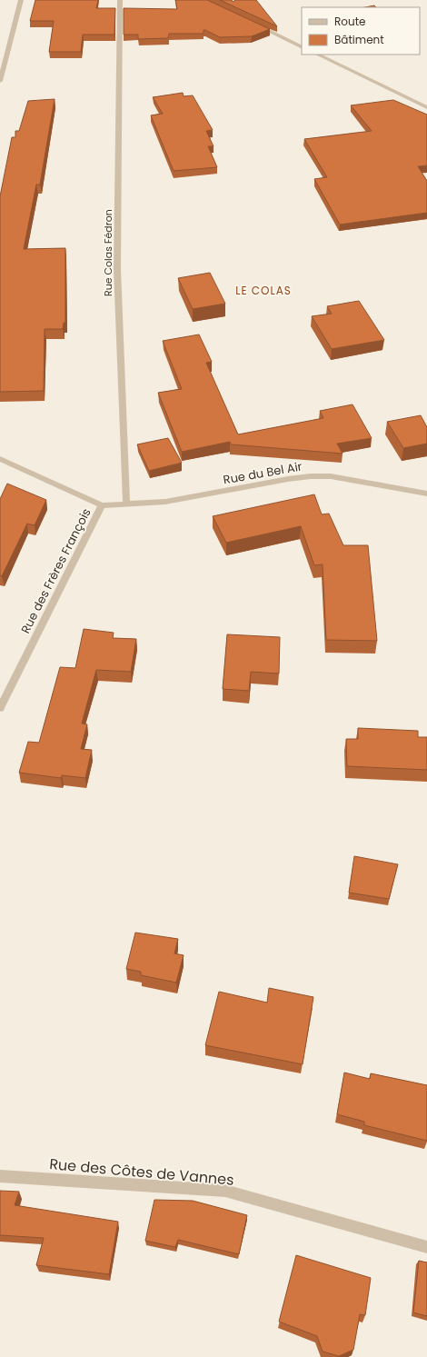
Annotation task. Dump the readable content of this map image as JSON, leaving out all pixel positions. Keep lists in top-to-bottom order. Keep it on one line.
{"streets":{"street":["Rue Colas Fédron","Rue du Bel Air","Rue des Frères François","Rue des Côtes de Vannes"]},"crossings":[["Rue Colas Fédron","Rue du Bel Air"],["Rue du Bel Air","Rue des Frères François"]],"districts":["LE COLAS"],"legend":["Route","Bâtiment"]}
